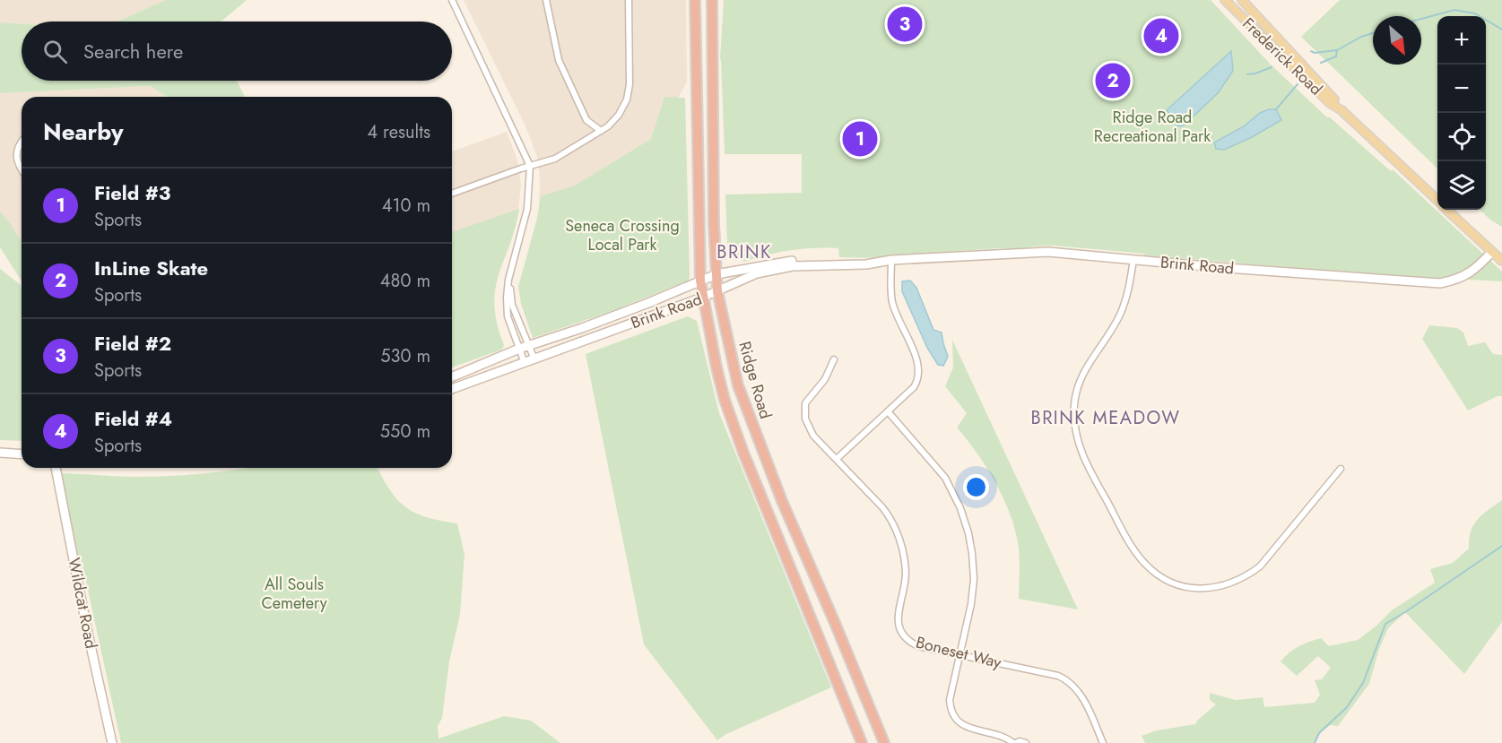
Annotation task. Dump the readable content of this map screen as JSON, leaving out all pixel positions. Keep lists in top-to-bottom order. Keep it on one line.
{"streets":{"highway":["Ridge Road"],"main road":["Frederick Road","Brink Road","Wildcat Road"],"street":["Boneset Way"]},"crossings":[["Frederick Road","Brink Road"],["Brink Road","Ridge Road"]],"districts":["BRINK","BRINK MEADOW"],"parks":["Ridge Road Recreational Park","Seneca Crossing Local Park","All Souls Cemetery"],"north":"bottom right","page":{"pins":["3","4","2","1"],"map_buttons":["+","−"],"search":"Search here","heading":["Nearby","4 results"],"list":[{"mark":"1","name":"Field #3","note":"Sports","value":"410 m"},{"mark":"2","name":"InLine Skate","note":"Sports","value":"480 m"},{"mark":"3","name":"Field #2","note":"Sports","value":"530 m"},{"mark":"4","name":"Field #4","note":"Sports","value":"550 m"}]}}
